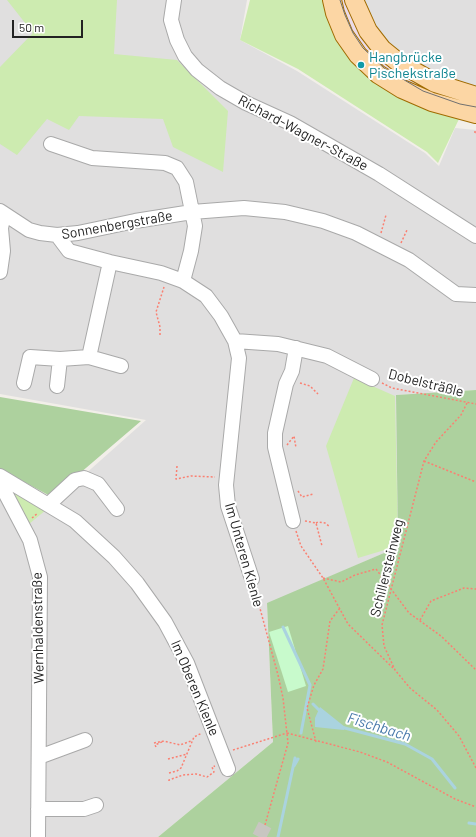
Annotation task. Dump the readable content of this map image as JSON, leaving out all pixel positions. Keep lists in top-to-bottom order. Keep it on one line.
{"streets":{"street":["Richard-Wagner-Straße","Sonnenbergstraße","Im Unteren Kienle","Wernhaldenstraße","Im Oberen Kienle"],"path":["Dobelsträßle","Schillersteinweg"]},"crossings":[["Sonnenbergstraße","Im Unteren Kienle"],["Dobelsträßle","Schillersteinweg"]],"water":["Fischbach"],"places":["Hangbrücke Pischekstraße"],"scale_bar":"50 m"}
